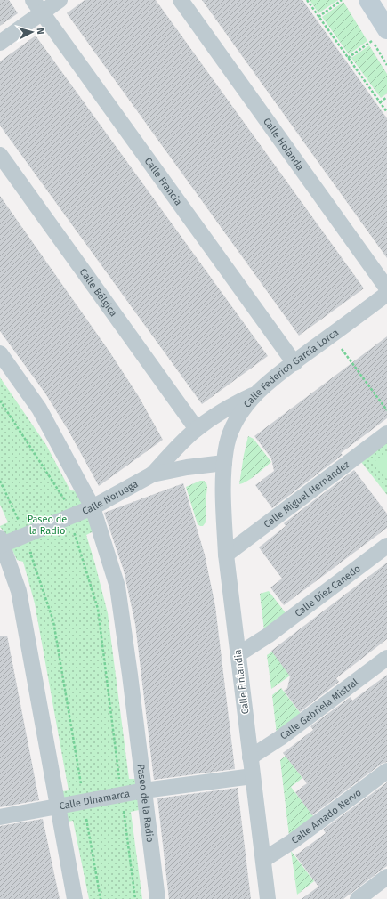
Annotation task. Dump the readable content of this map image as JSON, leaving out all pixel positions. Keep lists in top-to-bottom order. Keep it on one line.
{"streets":{"street":["Calle Holanda","Calle Francia","Calle Bélgica","Calle Federico García Lorca","Calle Miguel Hernández","Calle Noruega","Calle Díez Canedo","Calle Finlandia","Calle Gabriela Mistral","Calle Dinamarca","Paseo de la Radio","Calle Amado Nervo"]},"crossings":[["Calle Francia","Calle Federico García Lorca"],["Calle Federico García Lorca","Calle Noruega"],["Calle Federico García Lorca","Calle Finlandia"],["Calle Miguel Hernández","Calle Finlandia"],["Calle Noruega","Calle Finlandia"],["Calle Noruega","Paseo de la Radio"],["Calle Díez Canedo","Calle Finlandia"],["Calle Finlandia","Calle Gabriela Mistral"],["Calle Finlandia","Calle Dinamarca"],["Calle Finlandia","Calle Amado Nervo"],["Calle Dinamarca","Paseo de la Radio"]],"parks":["Paseo de la Radio"],"north":"right"}
